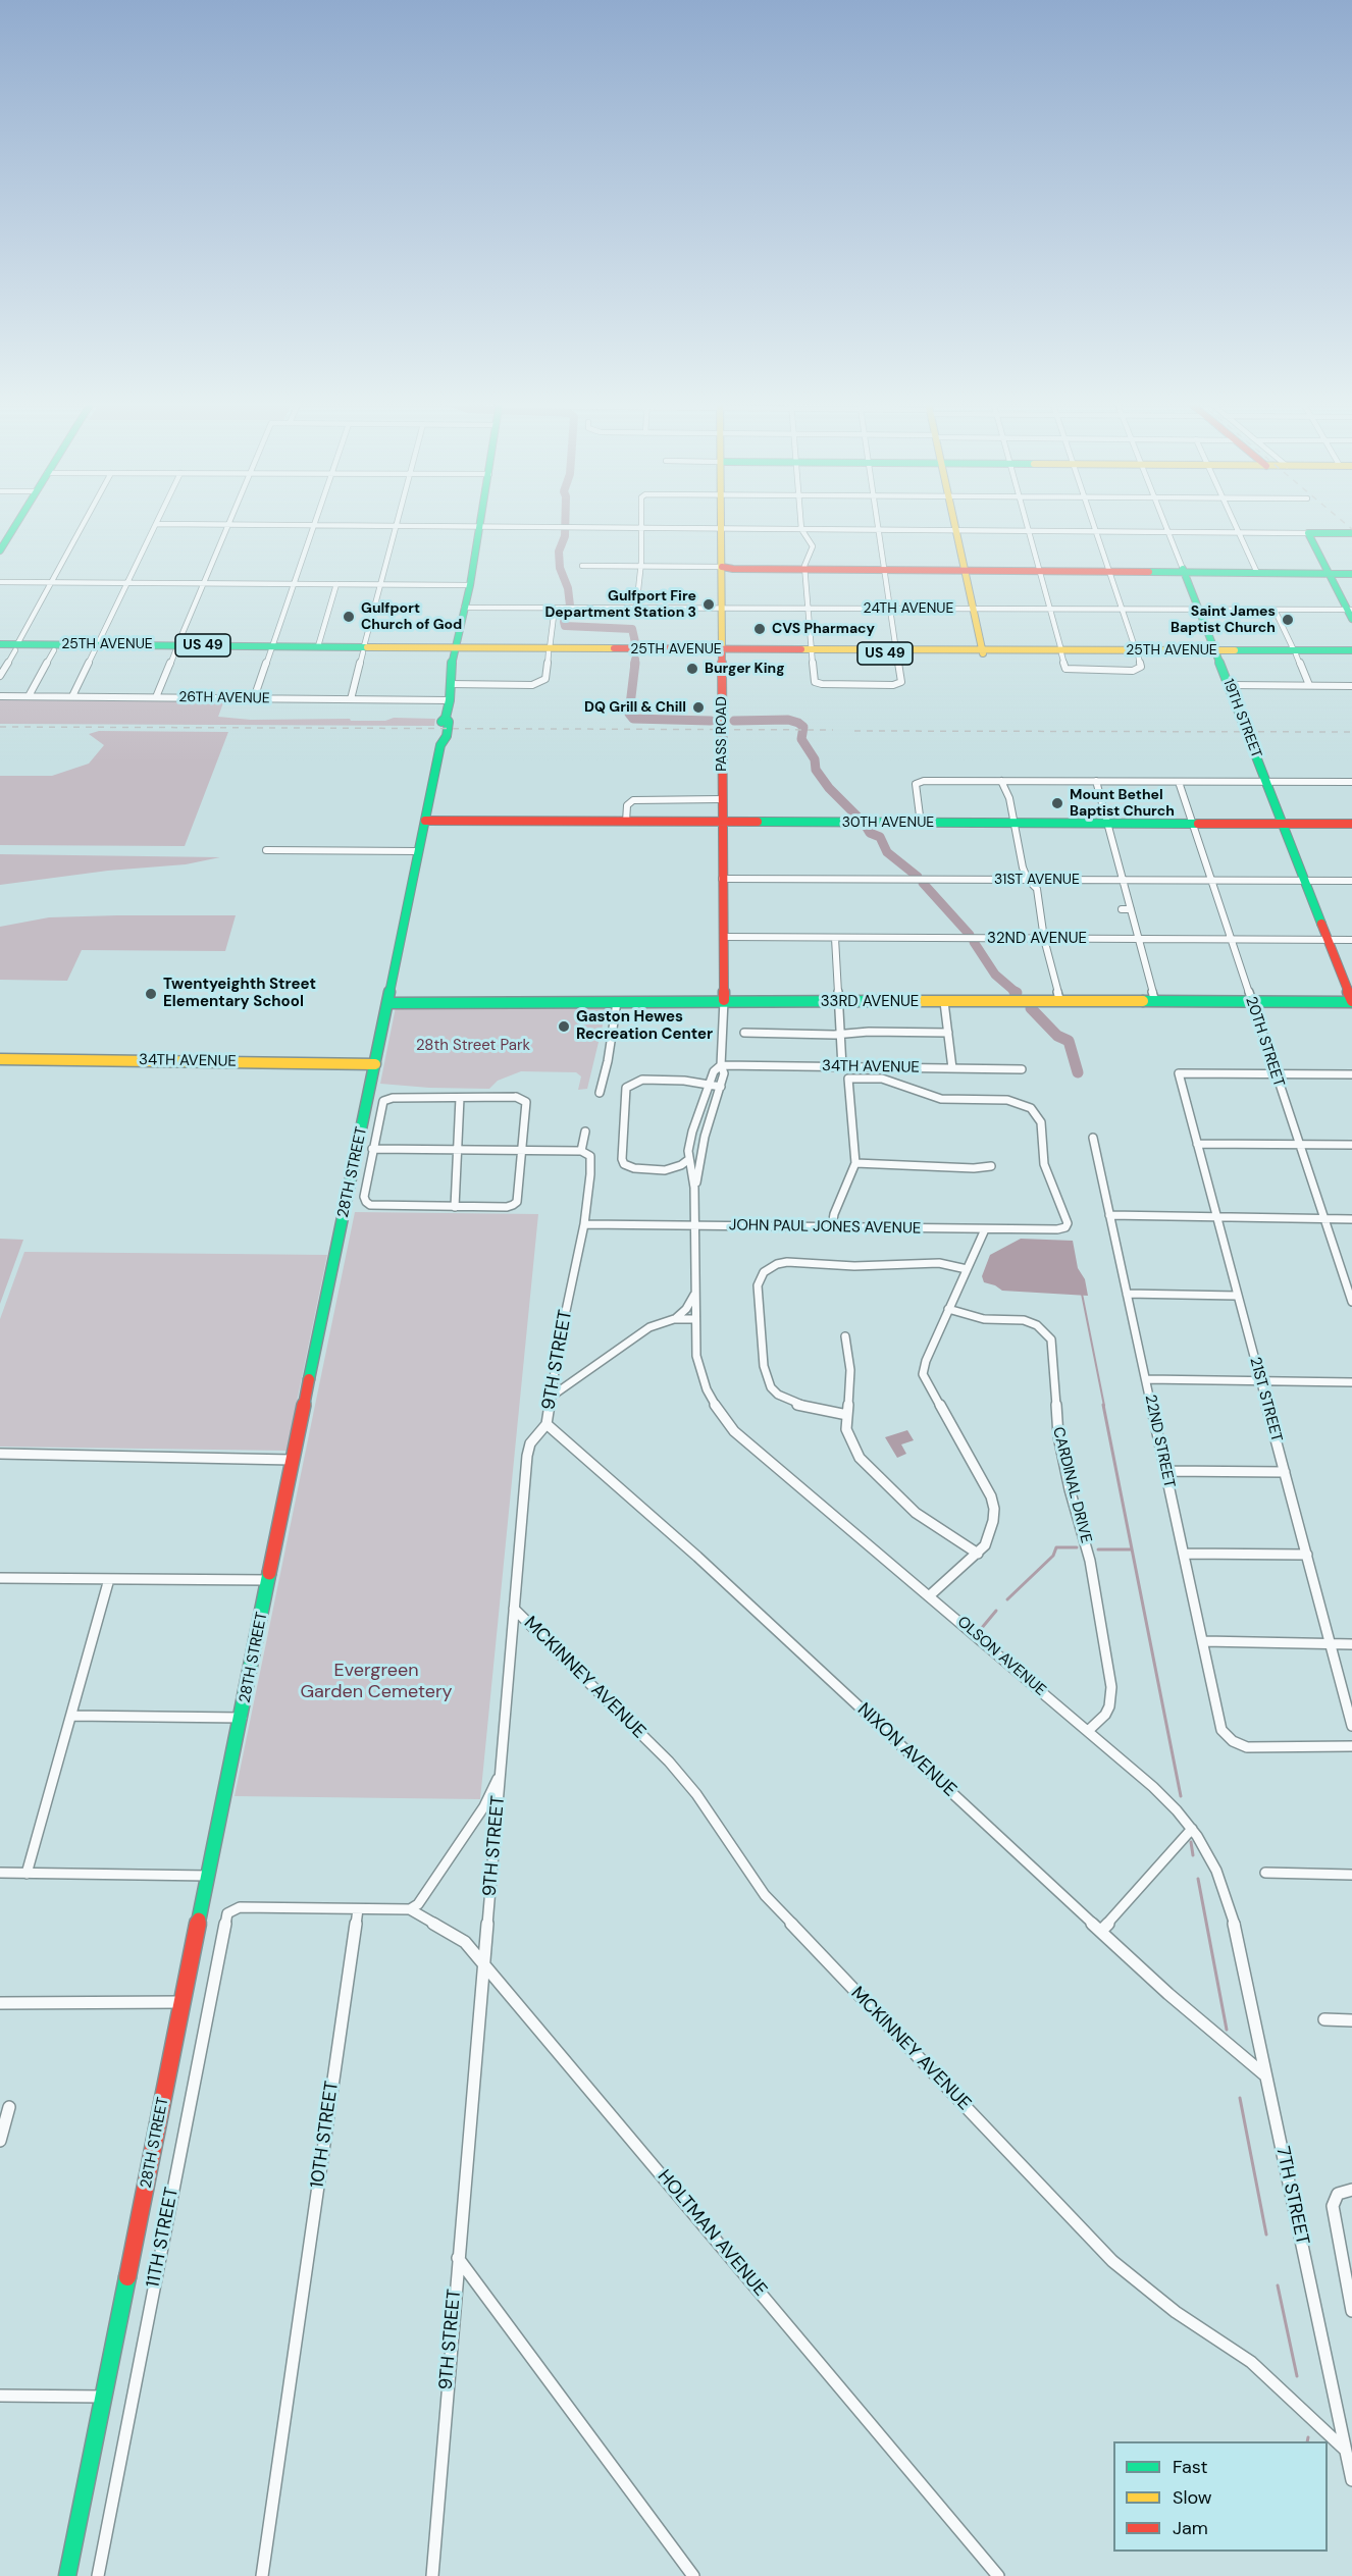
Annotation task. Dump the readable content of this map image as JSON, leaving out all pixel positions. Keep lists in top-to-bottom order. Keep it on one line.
{"streets":{"main road":["25TH AVENUE","US 49","19TH STREET","PASS ROAD","30TH AVENUE","33RD AVENUE","34TH AVENUE","28TH STREET"],"street":["24TH AVENUE","26TH AVENUE","31ST AVENUE","32ND AVENUE","20TH STREET","JOHN PAUL JONES AVENUE","9TH STREET","21ST STREET","22ND STREET","CARDINAL DRIVE","OLSON AVENUE","MCKINNEY AVENUE","NIXON AVENUE","10TH STREET","7TH STREET","HOLTMAN AVENUE","11TH STREET"]},"crossings":[["24TH AVENUE","19TH STREET"],["24TH AVENUE","PASS ROAD"],["24TH AVENUE","28TH STREET"],["25TH AVENUE","19TH STREET"],["25TH AVENUE","PASS ROAD"],["25TH AVENUE","28TH STREET"],["26TH AVENUE","28TH STREET"],["19TH STREET","30TH AVENUE"],["19TH STREET","31ST AVENUE"],["19TH STREET","32ND AVENUE"],["19TH STREET","33RD AVENUE"],["PASS ROAD","30TH AVENUE"],["PASS ROAD","31ST AVENUE"],["PASS ROAD","32ND AVENUE"],["PASS ROAD","33RD AVENUE"],["PASS ROAD","34TH AVENUE"],["PASS ROAD","OLSON AVENUE"],["30TH AVENUE","20TH STREET"],["30TH AVENUE","28TH STREET"],["31ST AVENUE","20TH STREET"],["32ND AVENUE","20TH STREET"],["33RD AVENUE","20TH STREET"],["33RD AVENUE","28TH STREET"],["20TH STREET","21ST STREET"],["34TH AVENUE","28TH STREET"],["JOHN PAUL JONES AVENUE","9TH STREET"],["JOHN PAUL JONES AVENUE","OLSON AVENUE"],["9TH STREET","MCKINNEY AVENUE"],["9TH STREET","NIXON AVENUE"],["9TH STREET","HOLTMAN AVENUE"],["CARDINAL DRIVE","OLSON AVENUE"],["OLSON AVENUE","7TH STREET"],["MCKINNEY AVENUE","7TH STREET"],["NIXON AVENUE","7TH STREET"],["10TH STREET","11TH STREET"]],"parks":["28th Street Park","Evergreen Garden Cemetery"],"places":["Gulfport Fire Department Station 3","Gulfport Church of God","Saint James Baptist Church","CVS Pharmacy","Burger King","DQ Grill & Chill","Mount Bethel Baptist Church","Twentyeighth Street Elementary School","Gaston Hewes Recreation Center"],"legend":["Fast","Slow","Jam"]}
